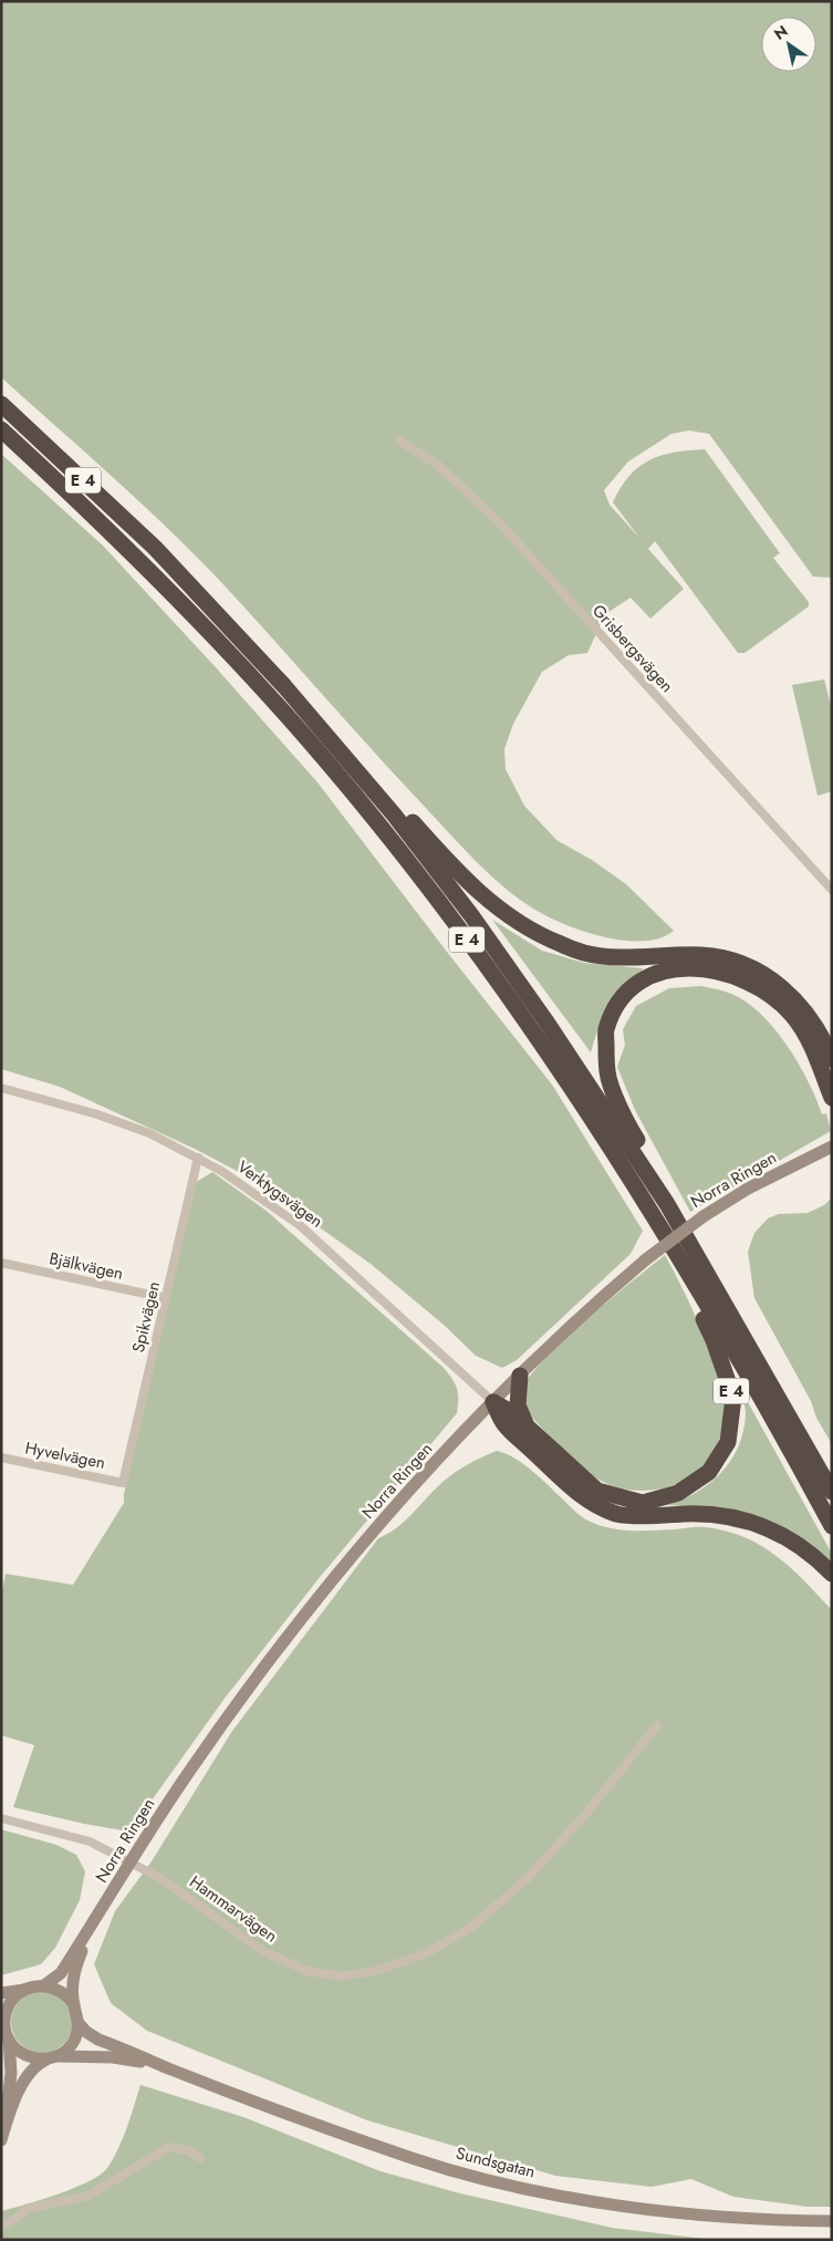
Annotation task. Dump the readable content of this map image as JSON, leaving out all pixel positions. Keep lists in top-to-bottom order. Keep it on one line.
{"streets":{"highway":["E 4"],"main road":["Norra Ringen","Sundsgatan"],"street":["Grisbergsvägen","Verktygsvägen","Bjälkvägen","Spikvägen","Hyvelvägen","Hammarvägen"]},"crossings":[["E 4","Norra Ringen"],["E 4","Verktygsvägen"],["Norra Ringen","Verktygsvägen"],["Norra Ringen","Hammarvägen"],["Norra Ringen","Sundsgatan"],["Verktygsvägen","Spikvägen"],["Bjälkvägen","Spikvägen"],["Spikvägen","Hyvelvägen"]],"north":"top left"}
